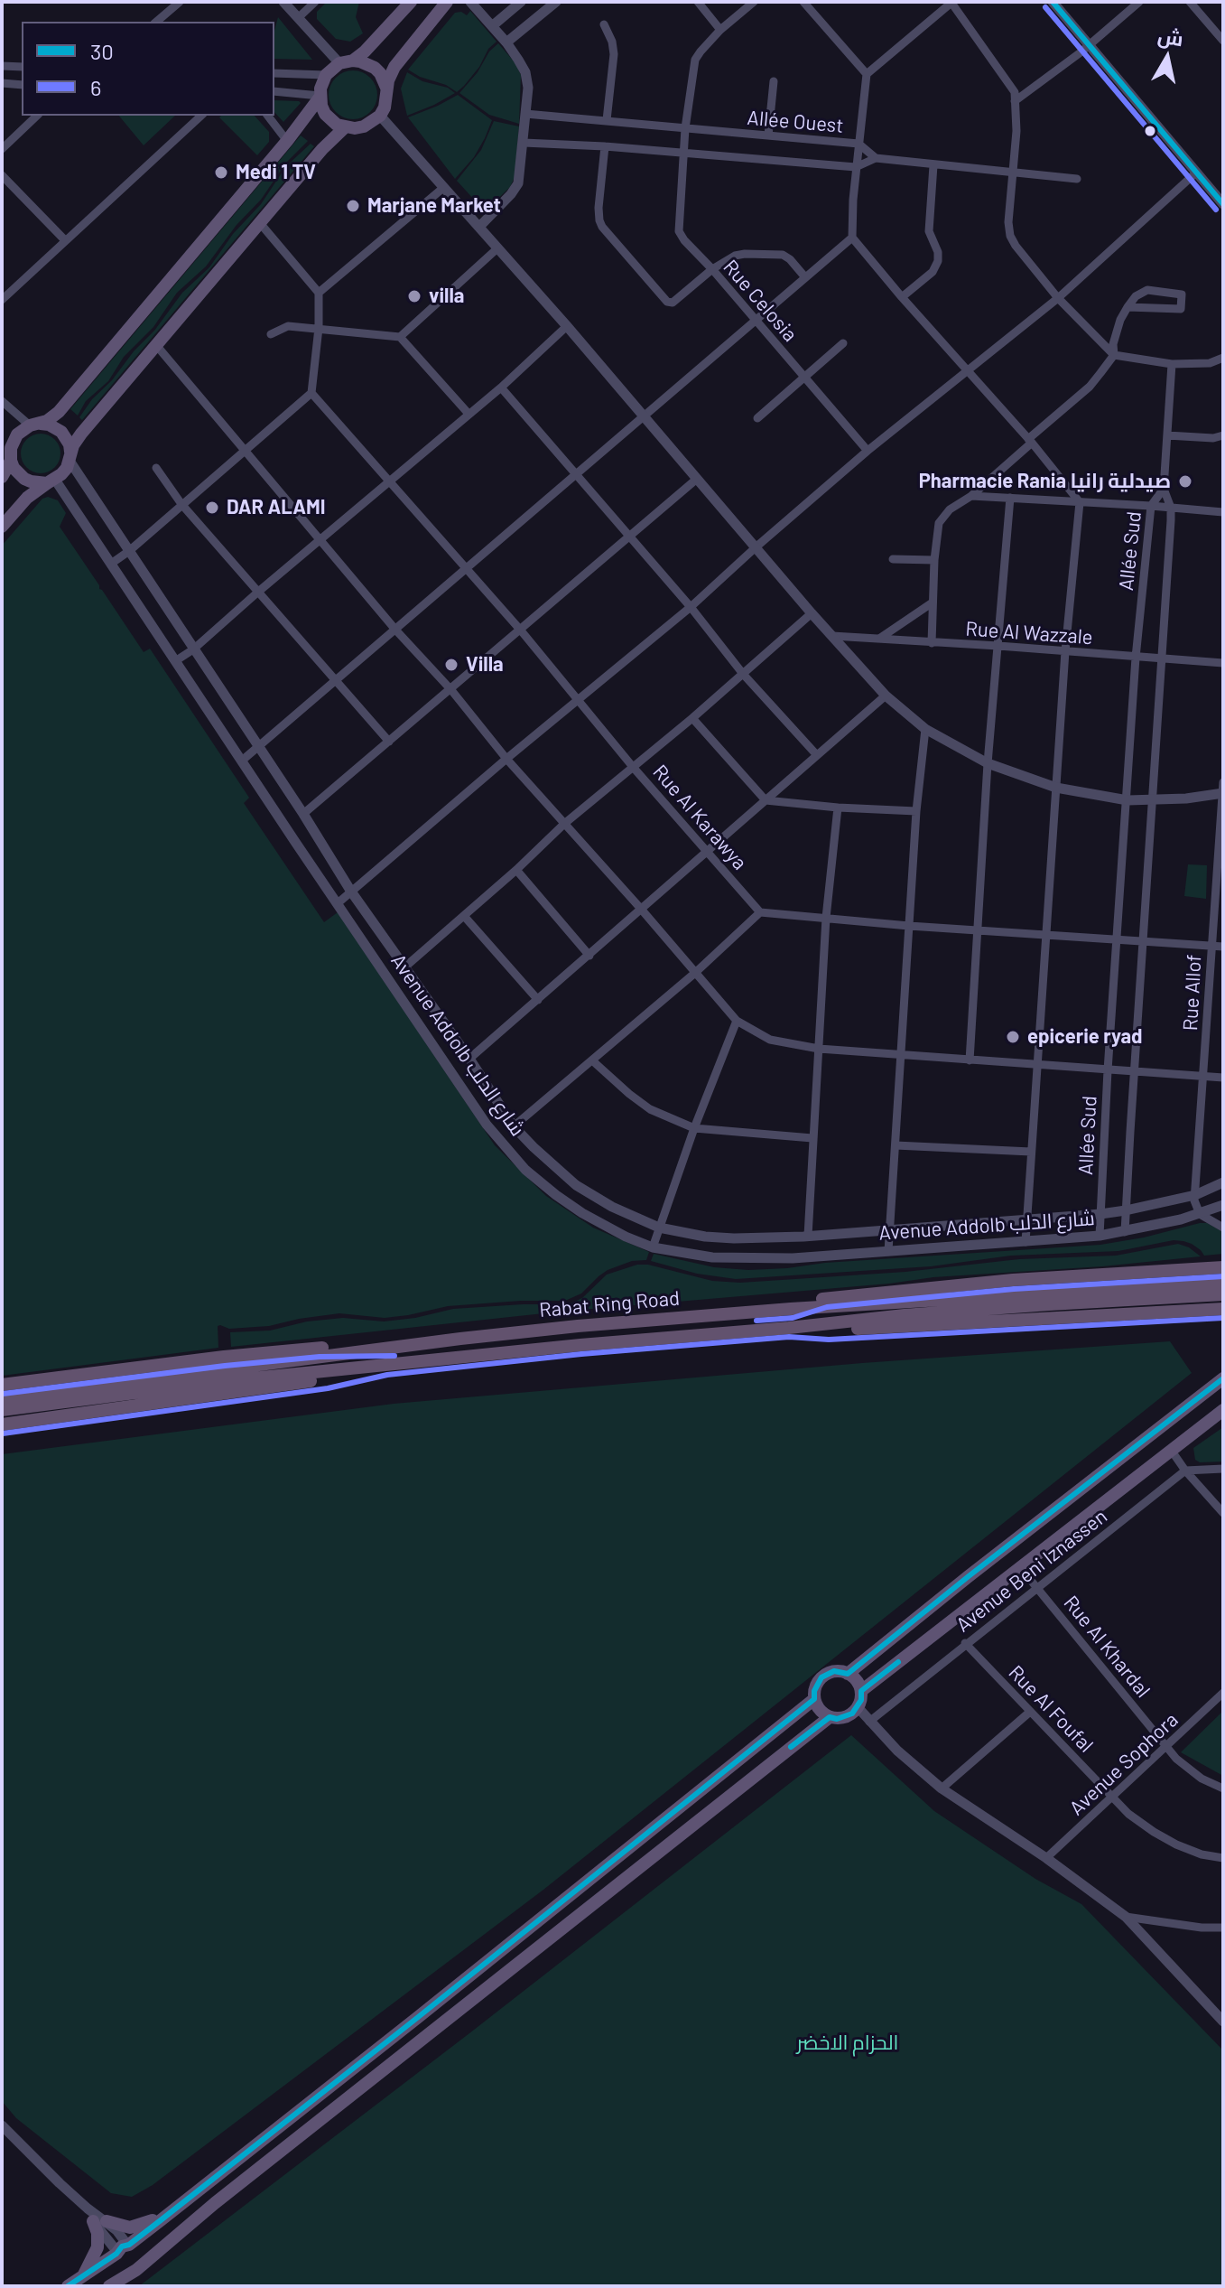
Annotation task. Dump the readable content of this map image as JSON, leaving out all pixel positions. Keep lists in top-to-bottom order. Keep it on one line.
{"streets":{"highway":["Rabat Ring Road"],"street":["Allée Ouest","Rue Celosia","Allée Sud","Rue Al Wazzale","Rue Al Karawya","Rue Allof","Avenue Addolb شارع الدلب","Avenue Beni Iznassen","Rue Al Khardal","Rue Al Foufal","Avenue Sophora"]},"crossings":[["Allée Ouest","Rue Celosia"],["Allée Sud","Rue Al Wazzale"],["Allée Sud","Avenue Addolb شارع الدلب"],["Rue Allof","Avenue Addolb شارع الدلب"],["Avenue Beni Iznassen","Rue Al Khardal"],["Avenue Beni Iznassen","Rue Al Foufal"],["Rue Al Khardal","Avenue Sophora"],["Rue Al Foufal","Avenue Sophora"]],"parks":["الحزام الاخضر"],"places":["Medi 1 TV","Marjane Market","villa","Pharmacie Rania صيدلية رانيا","DAR ALAMI","Villa","epicerie ryad"],"lines":["transit line 30","transit line 6"],"legend":["30","6"],"north":"top"}
